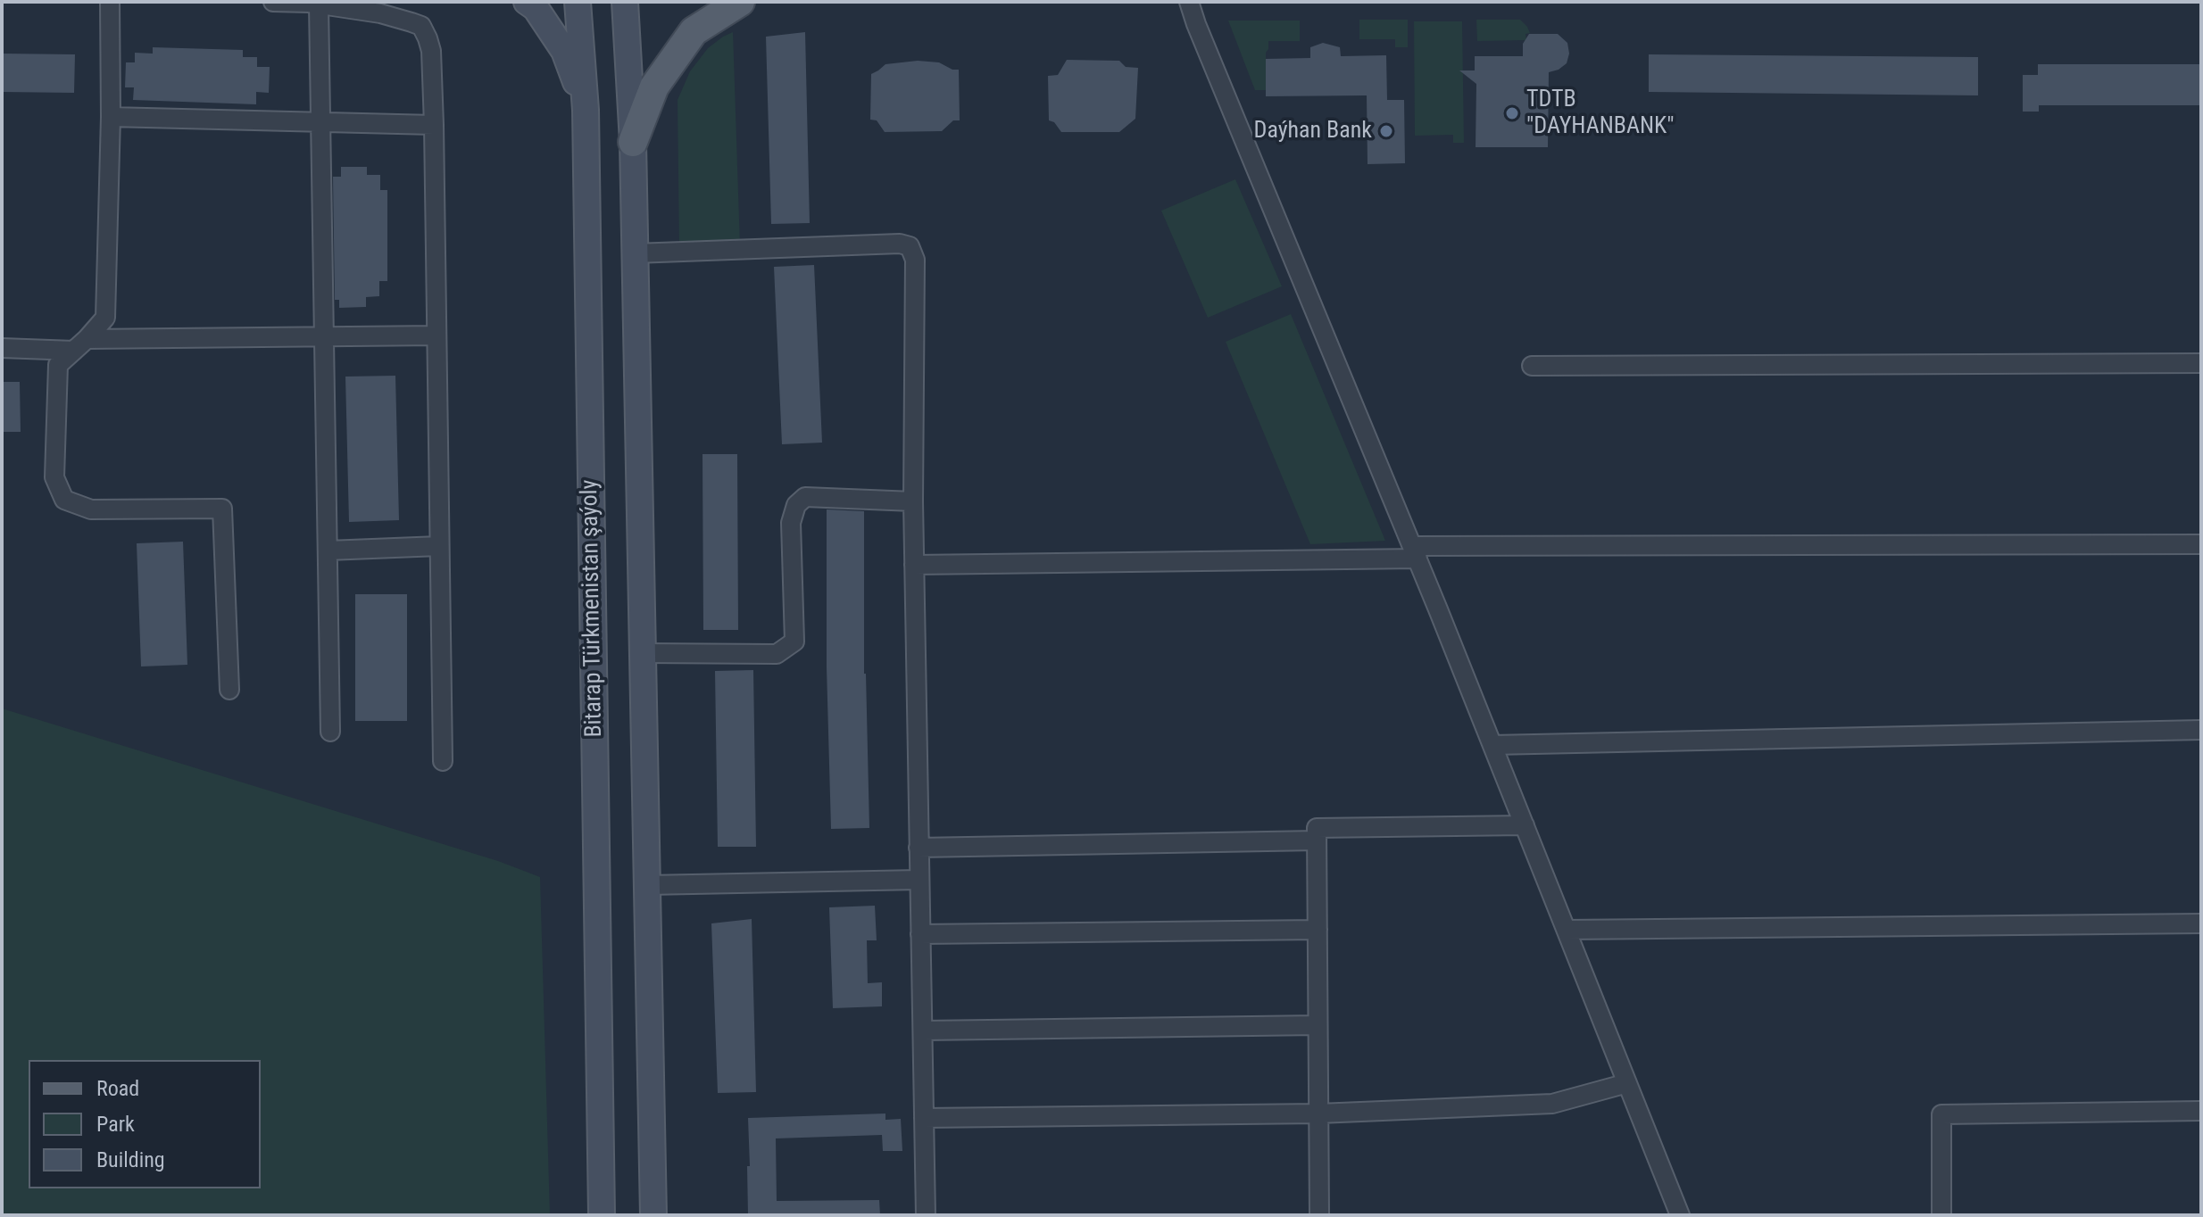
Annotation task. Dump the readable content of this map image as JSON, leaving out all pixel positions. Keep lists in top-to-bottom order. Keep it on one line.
{"streets":{"main road":["Bitarap Türkmenistan şaýoly"]},"places":["TDTB \"DAYHANBANK\"","Daýhan Bank"],"legend":["Road","Park","Building"]}
